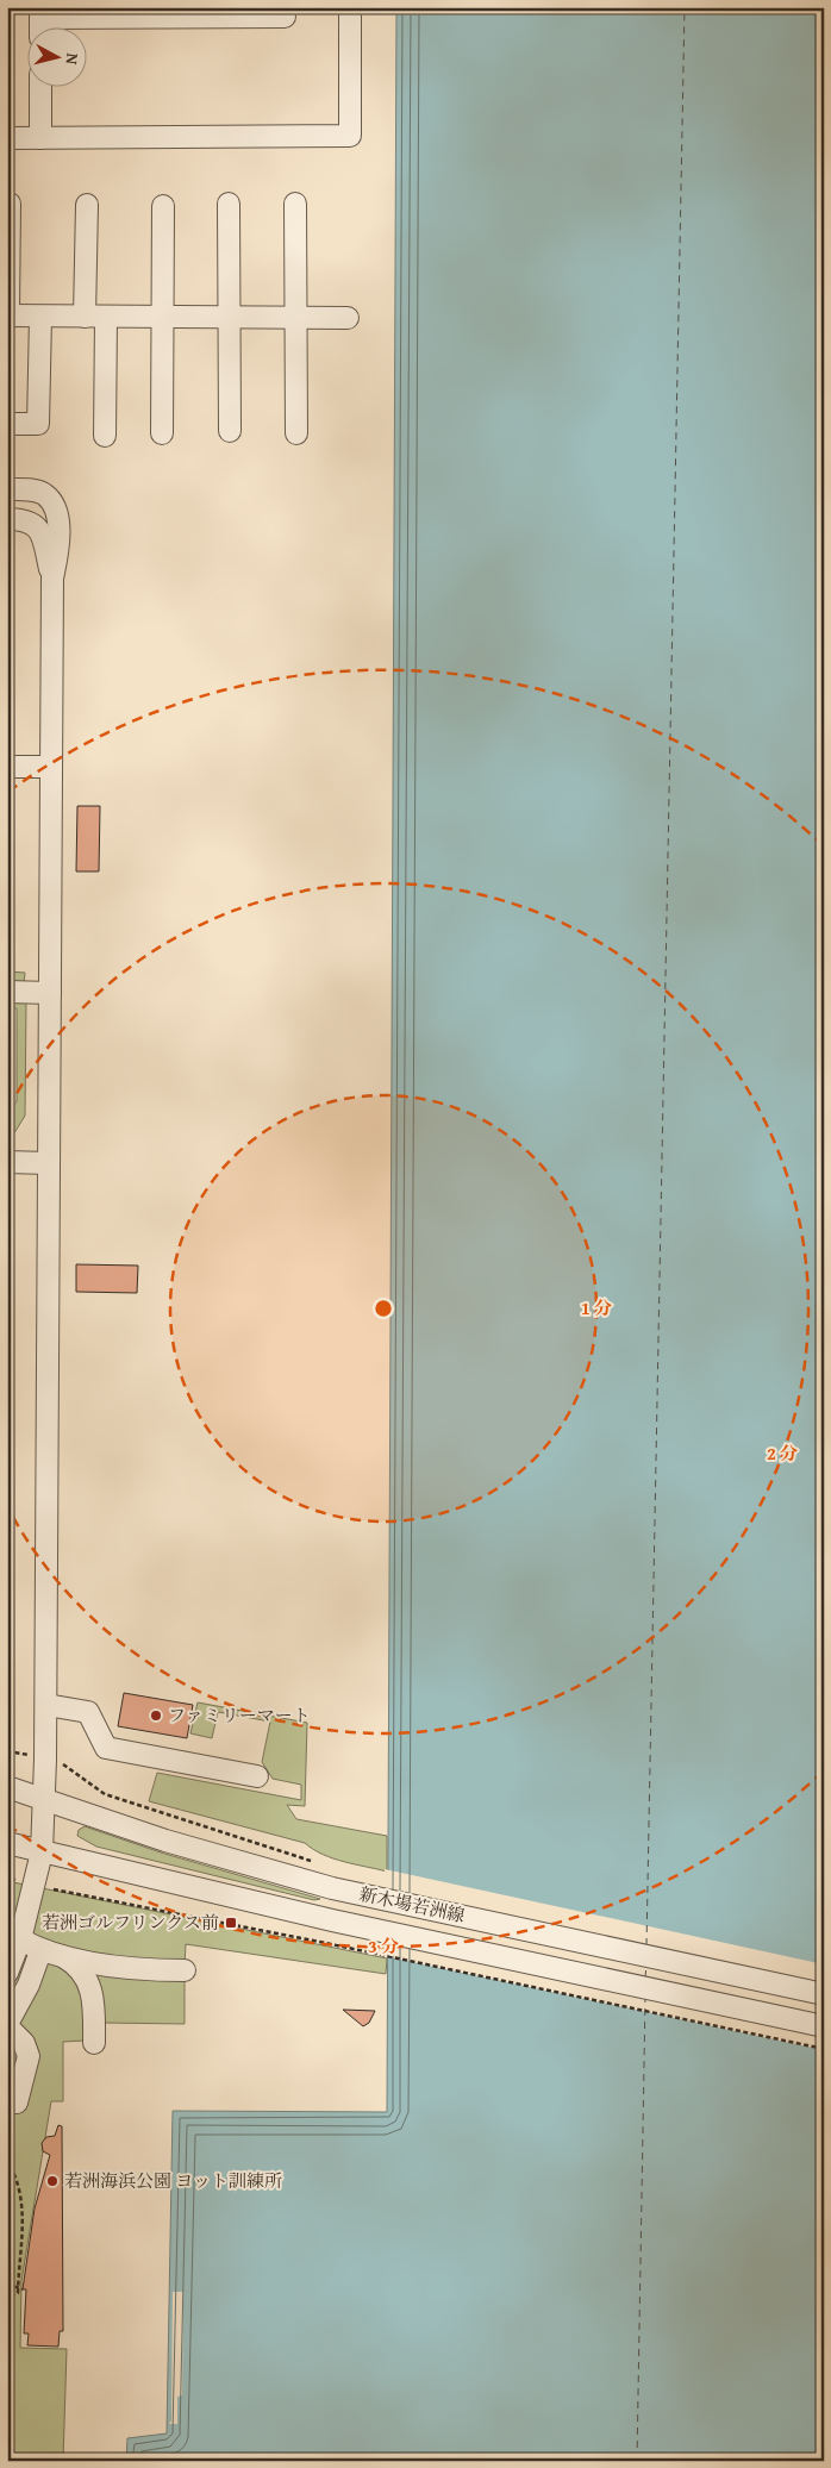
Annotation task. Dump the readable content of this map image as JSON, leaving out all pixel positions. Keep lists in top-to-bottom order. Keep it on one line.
{"streets":{"street":["新木場若洲線"]},"places":{"other":["ファミリーマート","若洲海浜公園 ヨット訓練所"],"transit":["若洲ゴルフリンクス前"]},"north":"right","rings":["1 分","2 分","3 分"]}
